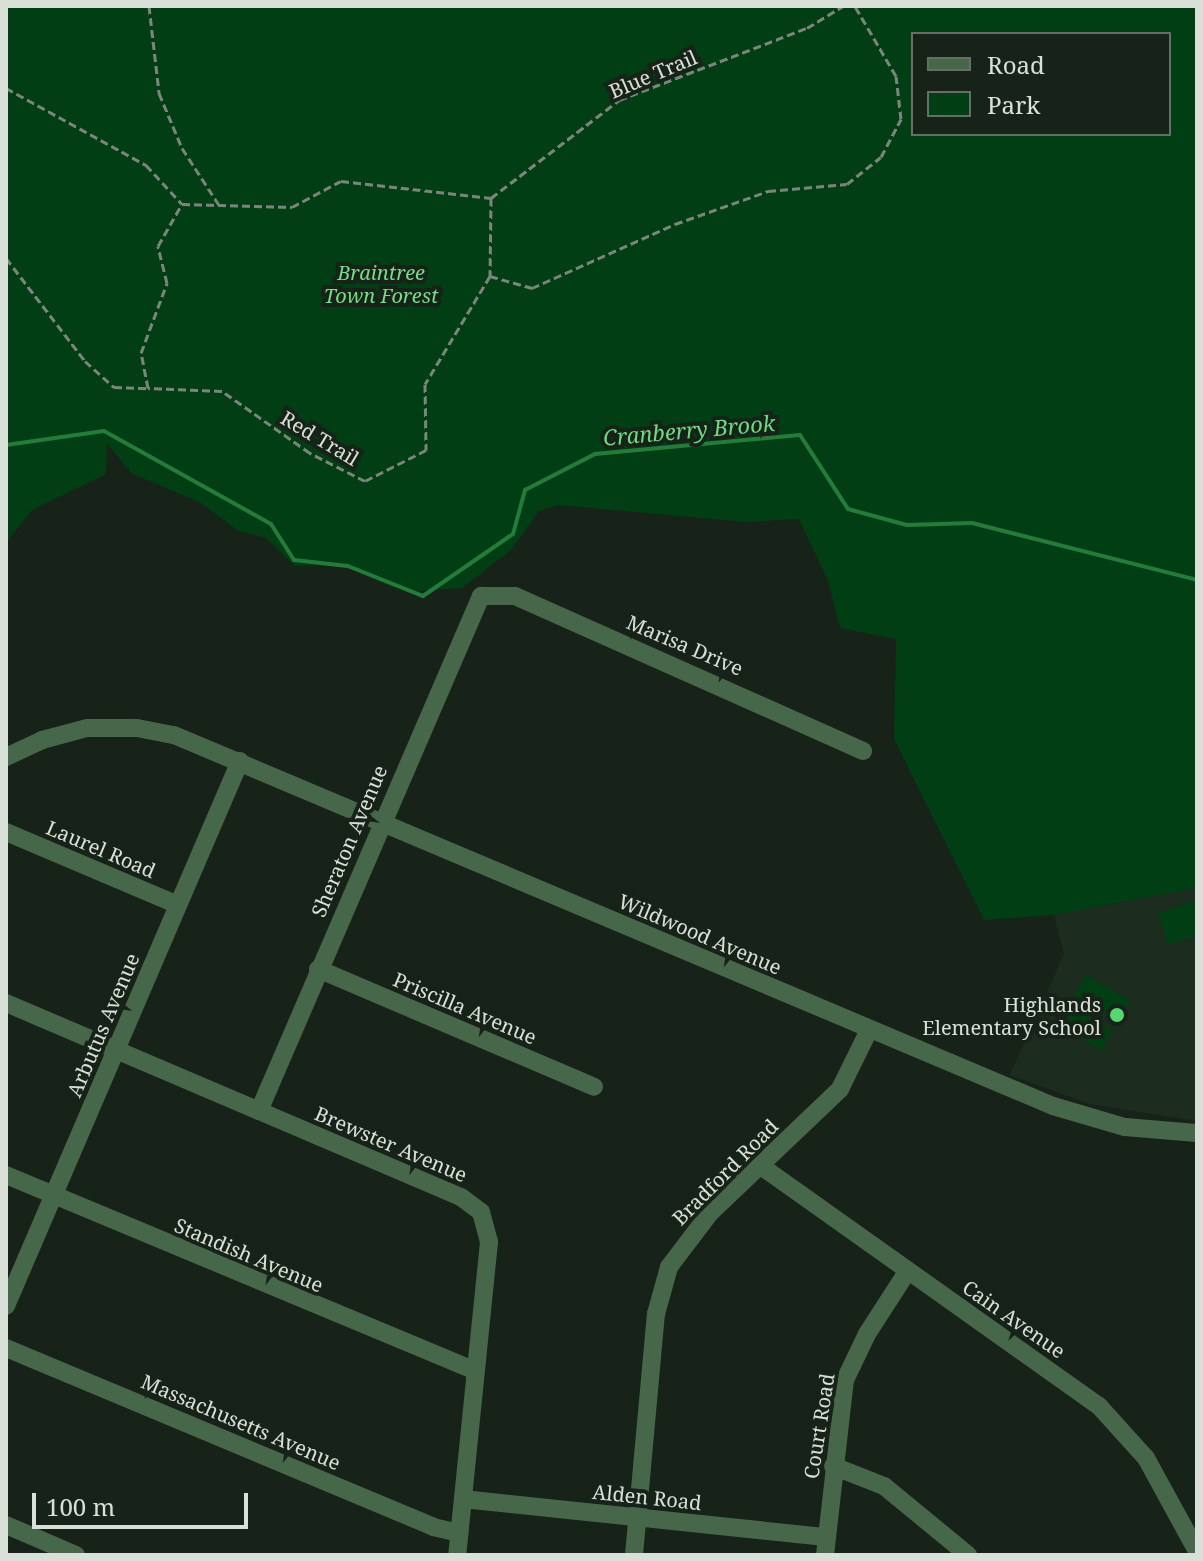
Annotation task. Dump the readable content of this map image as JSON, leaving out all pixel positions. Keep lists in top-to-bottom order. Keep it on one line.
{"streets":{"street":["Marisa Drive","Sheraton Avenue","Laurel Road","Wildwood Avenue","Priscilla Avenue","Arbutus Avenue","Brewster Avenue","Bradford Road","Standish Avenue","Cain Avenue","Massachusetts Avenue","Court Road","Alden Road"],"path":["Blue Trail","Red Trail"]},"crossings":[["Marisa Drive","Sheraton Avenue"],["Sheraton Avenue","Wildwood Avenue"],["Sheraton Avenue","Priscilla Avenue"],["Sheraton Avenue","Brewster Avenue"],["Laurel Road","Arbutus Avenue"],["Wildwood Avenue","Arbutus Avenue"],["Wildwood Avenue","Bradford Road"],["Arbutus Avenue","Brewster Avenue"],["Arbutus Avenue","Standish Avenue"],["Brewster Avenue","Standish Avenue"],["Brewster Avenue","Massachusetts Avenue"],["Brewster Avenue","Alden Road"],["Bradford Road","Cain Avenue"],["Bradford Road","Alden Road"],["Cain Avenue","Court Road"],["Court Road","Alden Road"]],"water":["Cranberry Brook"],"parks":["Braintree Town Forest"],"places":["Highlands Elementary School"],"legend":["Road","Park"],"scale_bar":"100 m"}
